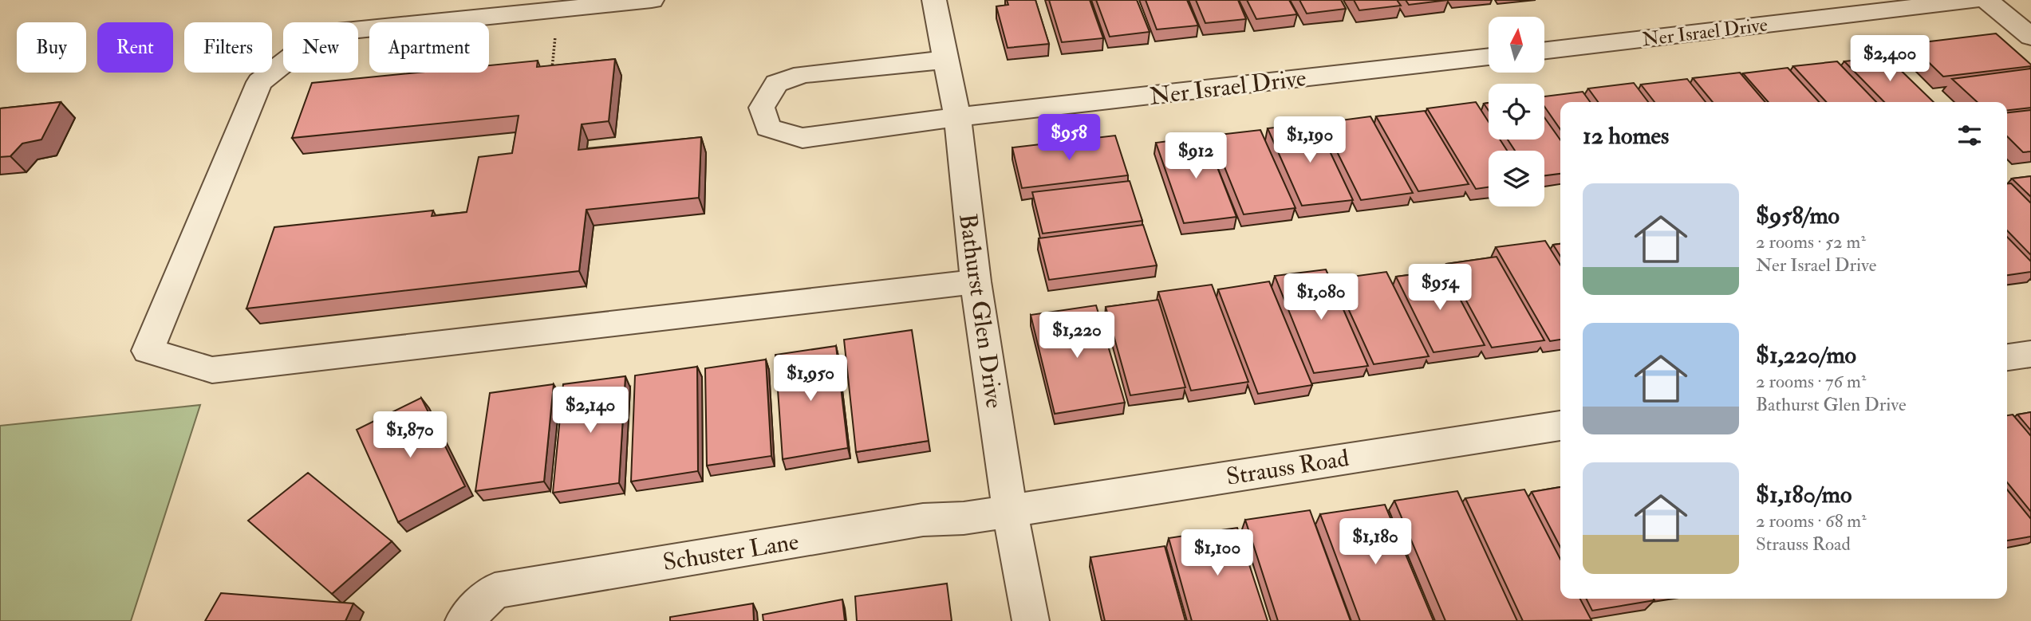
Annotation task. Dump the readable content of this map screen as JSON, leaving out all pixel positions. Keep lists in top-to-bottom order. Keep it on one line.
{"streets":{"street":["Ner Israel Drive","Bathurst Glen Drive","Strauss Road","Schuster Lane"]},"crossings":[["Ner Israel Drive","Bathurst Glen Drive"],["Bathurst Glen Drive","Strauss Road"],["Bathurst Glen Drive","Schuster Lane"],["Strauss Road","Schuster Lane"]],"north":"top","page":{"chip":["Buy","Rent","Filters","New","Apartment"],"price":["$2,400","$958","$1,190","$912","$954","$1,080","$1,220","$1,950","$2,140","$1,870","$1,180","$1,100"],"heading":"12 homes","list":[{"name":"$958/mo","note":"2 rooms · 52 m² · Ner Israel Drive"},{"name":"$1,220/mo","note":"2 rooms · 76 m² · Bathurst Glen Drive"},{"name":"$1,180/mo","note":"2 rooms · 68 m² · Strauss Road"}]}}
